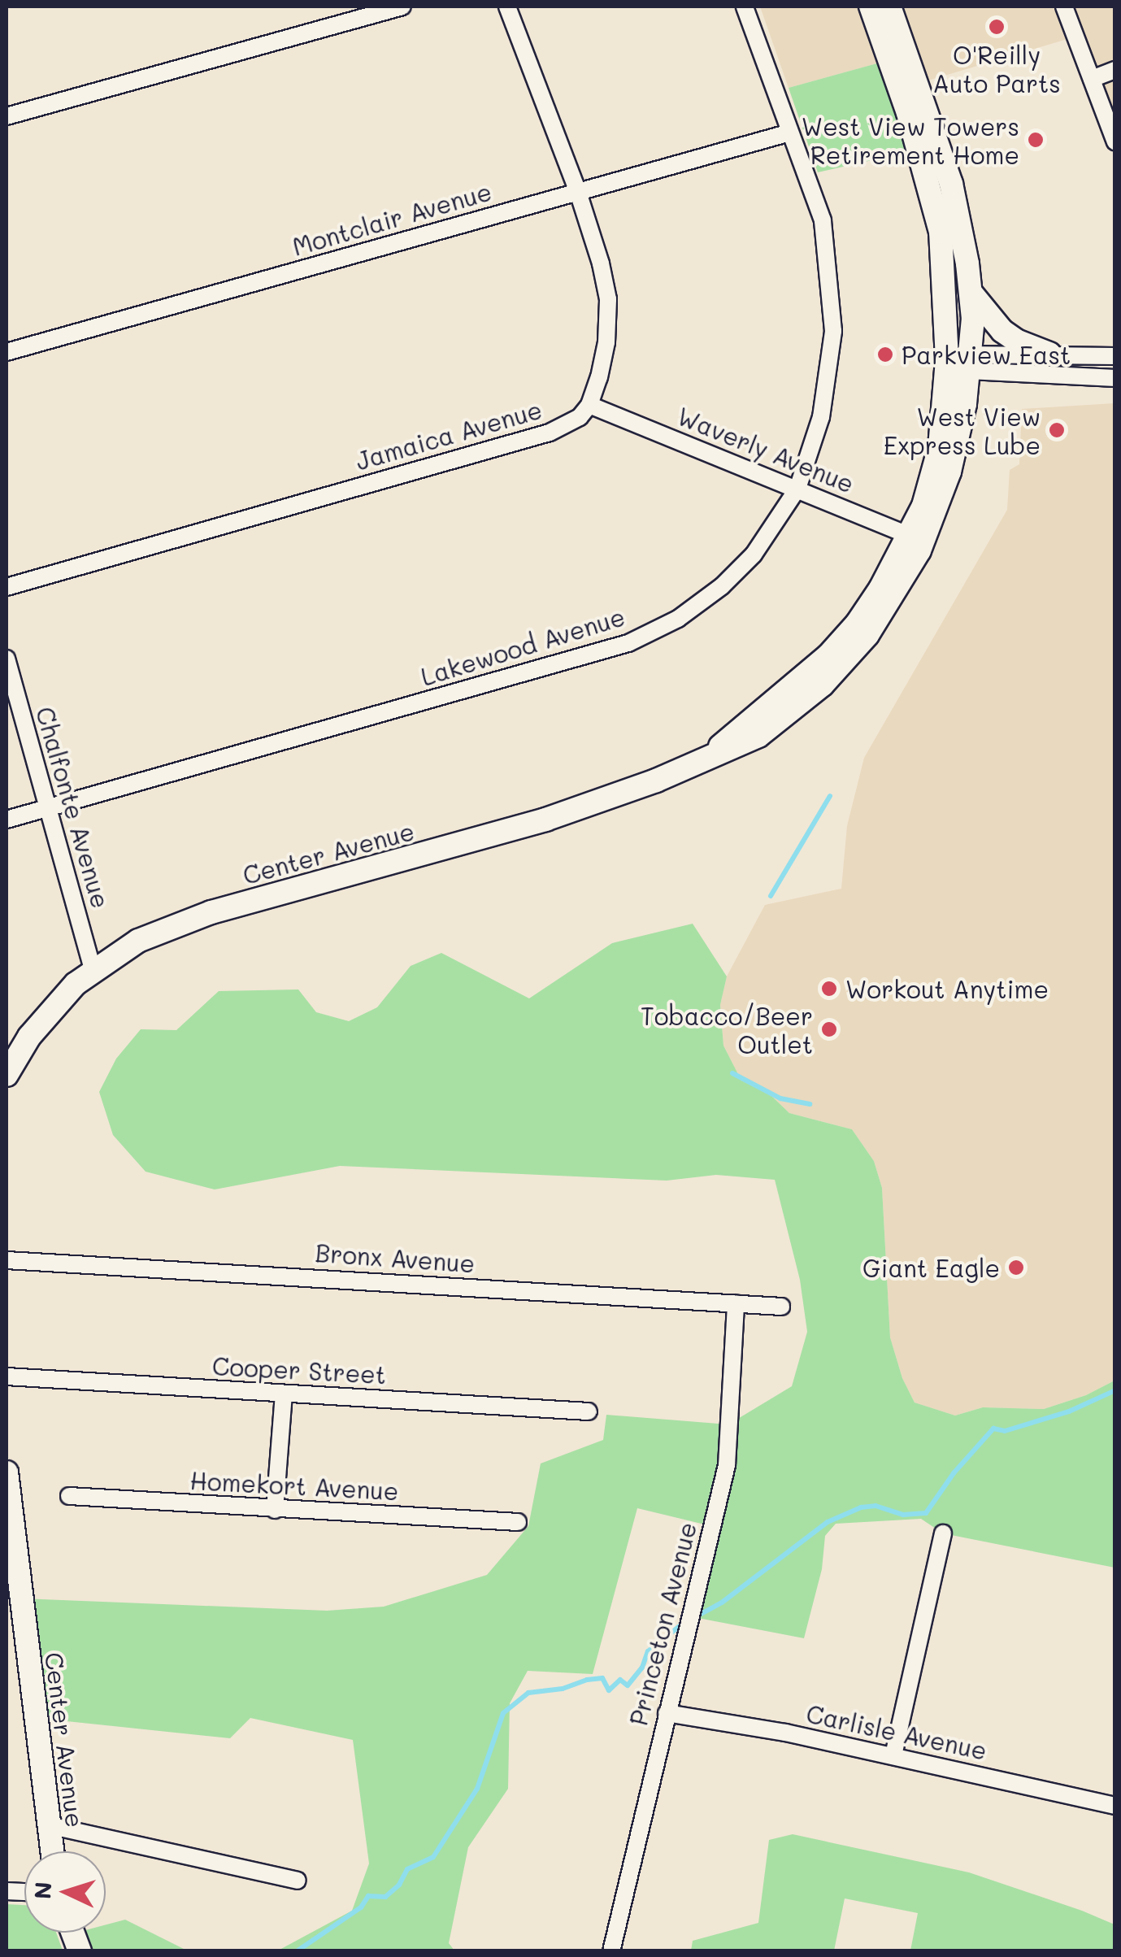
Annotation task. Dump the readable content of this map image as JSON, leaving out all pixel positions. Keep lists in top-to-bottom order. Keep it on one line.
{"streets":{"street":["Montclair Avenue","Jamaica Avenue","Waverly Avenue","Lakewood Avenue","Chalfonte Avenue","Center Avenue","Bronx Avenue","Cooper Street","Homekort Avenue","Princeton Avenue","Carlisle Avenue"]},"crossings":[["Montclair Avenue","Lakewood Avenue"],["Jamaica Avenue","Waverly Avenue"],["Waverly Avenue","Lakewood Avenue"],["Waverly Avenue","Center Avenue"],["Lakewood Avenue","Chalfonte Avenue"],["Chalfonte Avenue","Center Avenue"],["Bronx Avenue","Princeton Avenue"],["Princeton Avenue","Carlisle Avenue"]],"places":["O'Reilly Auto Parts","West View Towers Retirement Home","Parkview East","West View Express Lube","Workout Anytime","Tobacco/Beer Outlet","Giant Eagle"],"north":"left"}
